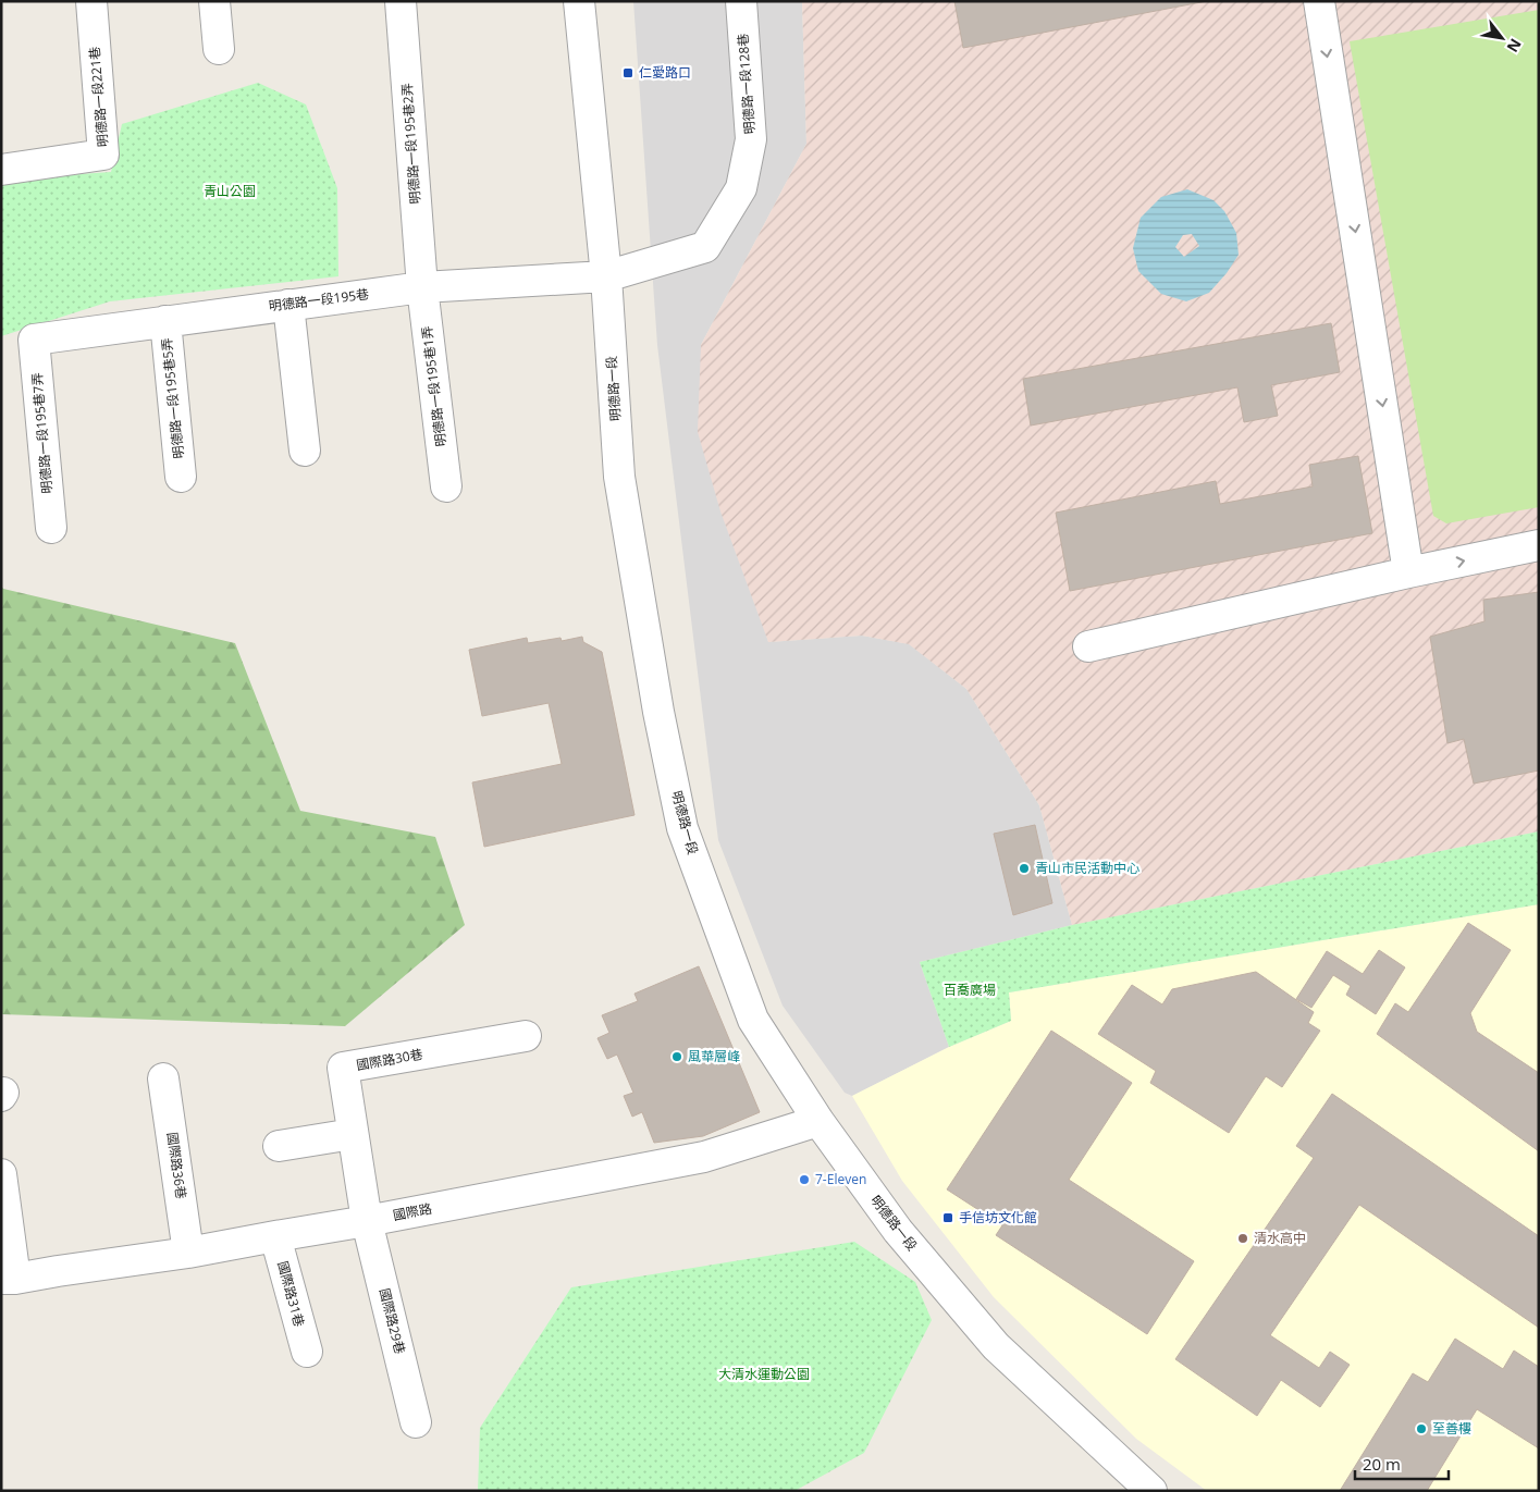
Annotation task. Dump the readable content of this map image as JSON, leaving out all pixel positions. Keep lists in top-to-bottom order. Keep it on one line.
{"streets":{"street":["明德路一段128巷","明德路一段221巷","明德路一段195巷2弄","明德路一段195巷","明德路一段195巷1弄","明德路一段","明德路一段195巷5弄","明德路一段195巷7弄","國際路30巷","國際路36巷","國際路","國際路31巷","國際路29巷"]},"crossings":[["明德路一段128巷","明德路一段195巷"],["明德路一段128巷","明德路一段"],["明德路一段195巷2弄","明德路一段195巷"],["明德路一段195巷2弄","明德路一段195巷1弄"],["明德路一段195巷","明德路一段195巷1弄"],["明德路一段195巷","明德路一段"],["明德路一段195巷","明德路一段195巷5弄"],["明德路一段195巷","明德路一段195巷7弄"],["明德路一段","國際路"],["國際路30巷","國際路"],["國際路30巷","國際路29巷"],["國際路36巷","國際路"],["國際路","國際路31巷"],["國際路","國際路29巷"]],"parks":["青山公園","百喬廣場","大清水運動公園"],"places":{"transit":["仁愛路口","手信坊文化館"],"other":["青山市民活動中心","風華層峰","7-Eleven","清水高中","至善樓"]},"scale_bar":"20 m","north":"bottom right"}
